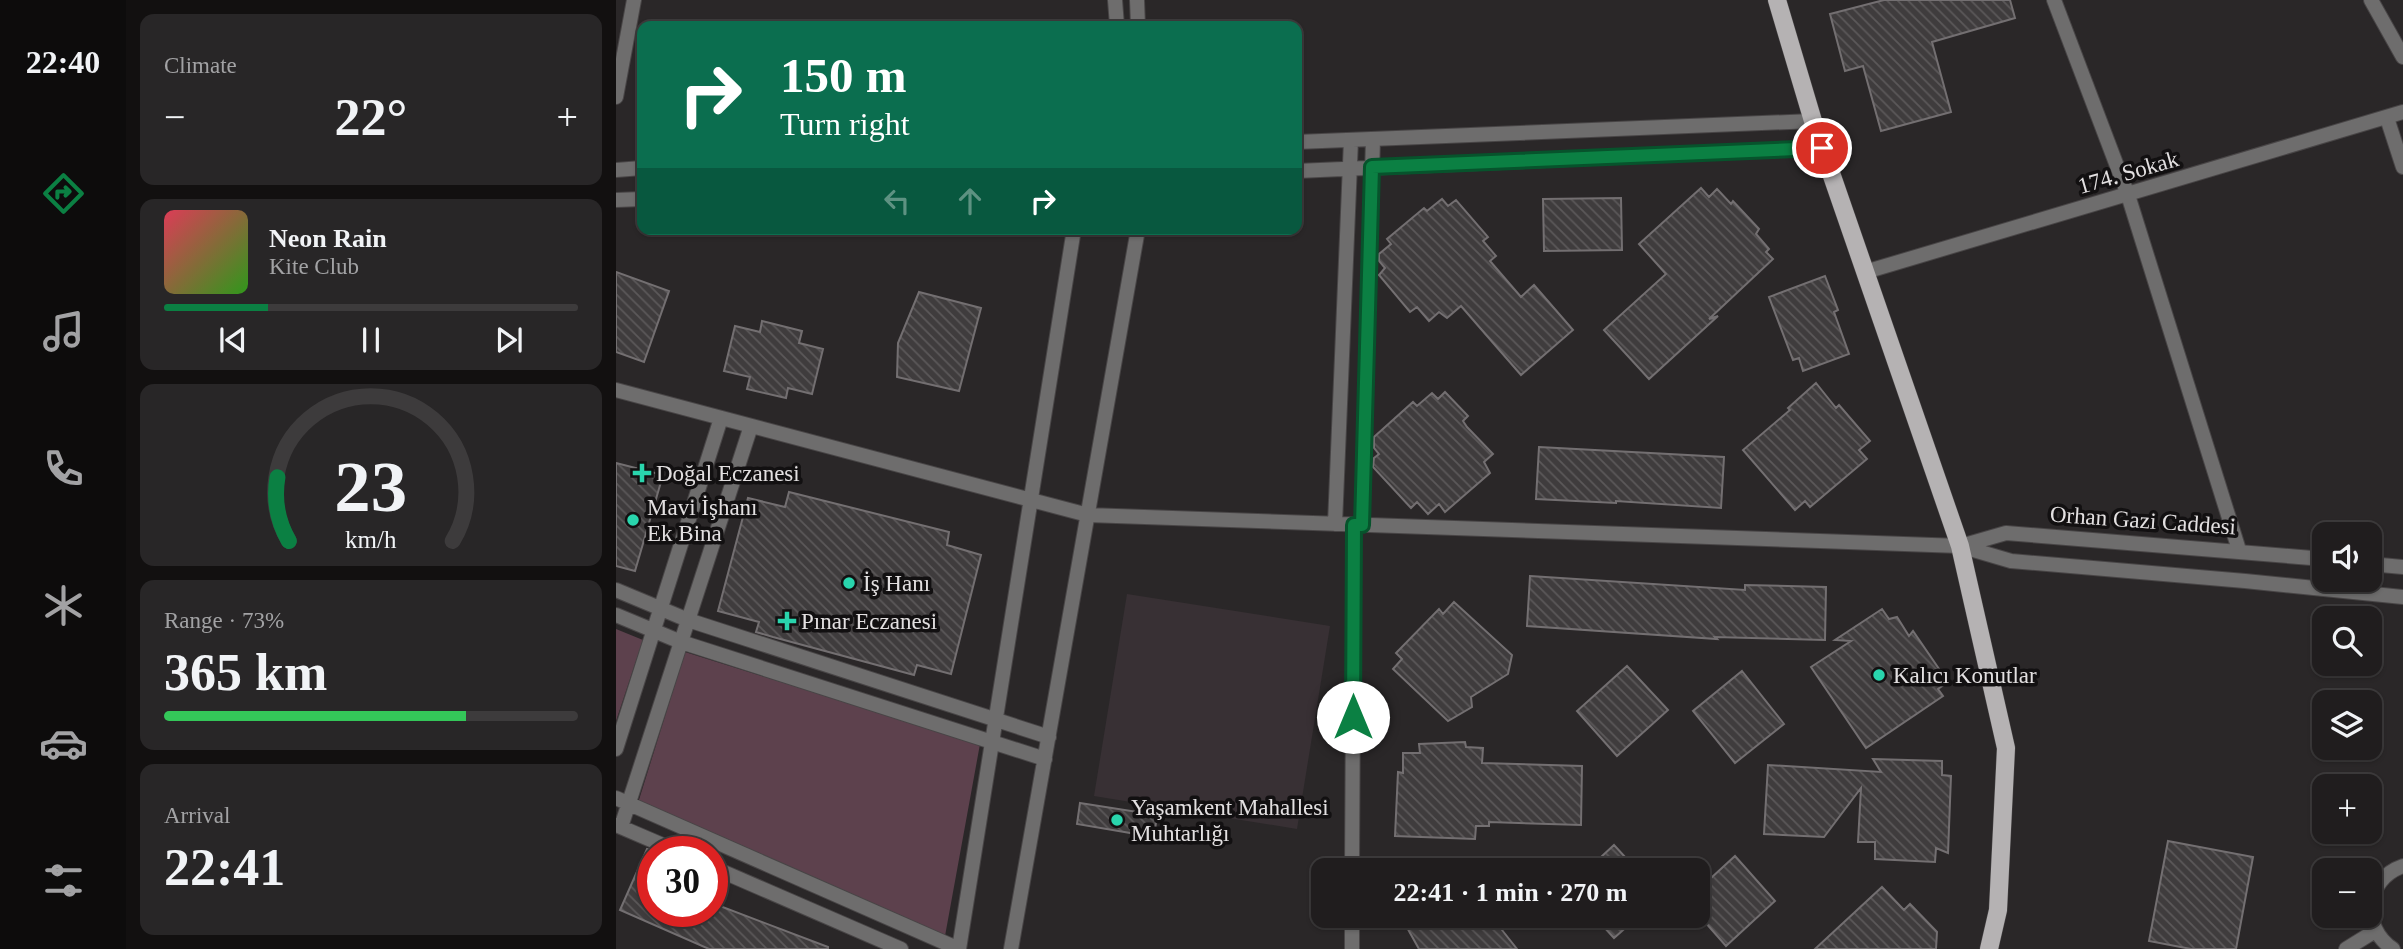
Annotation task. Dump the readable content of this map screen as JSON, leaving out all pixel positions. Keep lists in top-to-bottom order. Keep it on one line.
{"streets":{"street":["174. Sokak","Orhan Gazi Caddesi"]},"places":{"health":["Doğal Eczanesi","Pınar Eczanesi"],"other":["Mavi İşhanı Ek Bina","İş Hanı","Kalıcı Konutlar","Yaşamkent Mahallesi Muhtarlığı"]},"page":{"tabs":"22:40","tile":["Climate",["Range · 73%","365 km"],["Arrival","22:41"]],"turn":["150 m","Turn right"],"heat":["−","22°","+"],"song":["Neon Rain","Kite Club"],"map_buttons":["+","−"],"limit":"30","trip":"22:41 · 1 min · 270 m","gauge":["23","km/h"]}}
